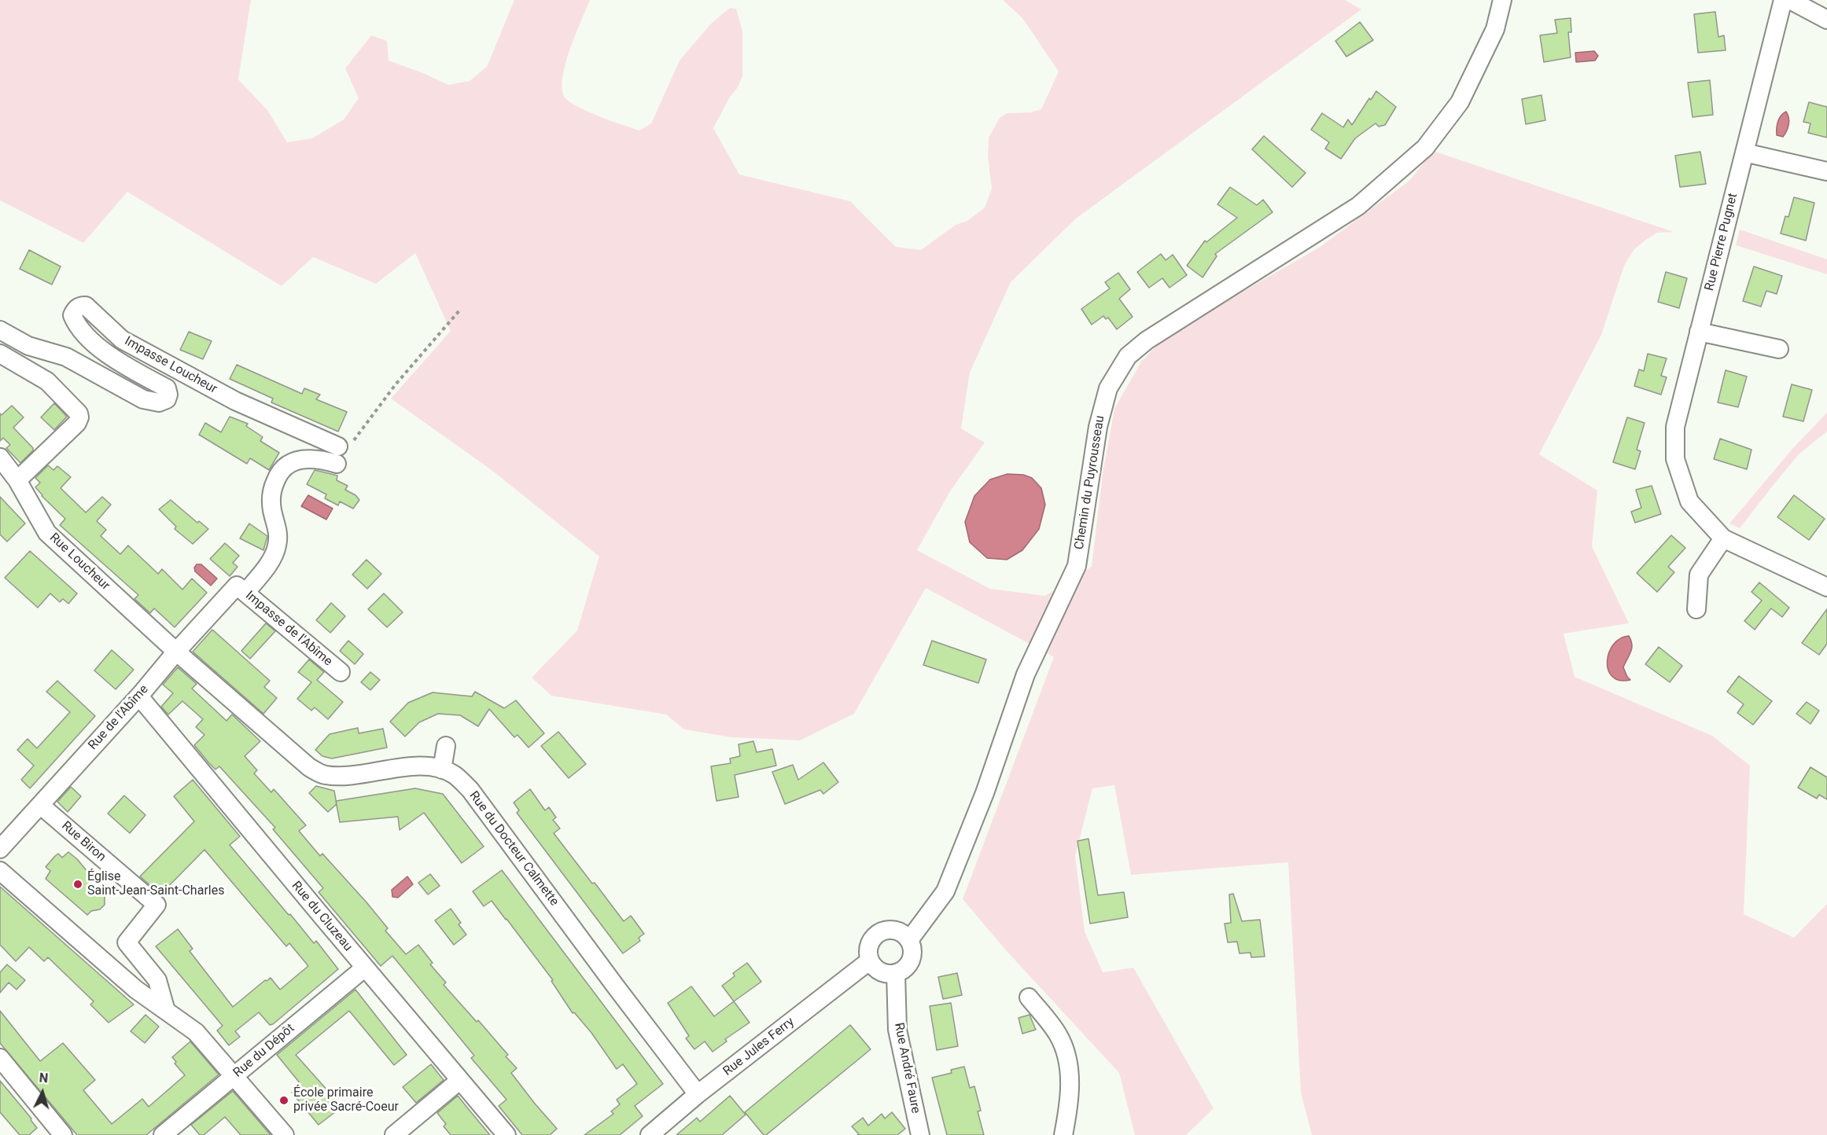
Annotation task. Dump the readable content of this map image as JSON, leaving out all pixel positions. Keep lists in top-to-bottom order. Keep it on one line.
{"streets":{"street":["Rue Pierre Pugnet","Impasse Loucheur","Chemin du Puyrousseau","Rue Loucheur","Impasse de l'Abîme","Rue de l'Abîme","Rue Biron","Rue du Docteur Calmette","Rue du Cluzeau","Rue Jules Ferry","Rue du Dépôt","Rue André Faure"]},"crossings":[["Impasse Loucheur","Rue de l'Abîme"],["Chemin du Puyrousseau","Rue Jules Ferry"],["Chemin du Puyrousseau","Rue André Faure"],["Rue Loucheur","Rue de l'Abîme"],["Rue Loucheur","Rue du Docteur Calmette"],["Impasse de l'Abîme","Rue de l'Abîme"],["Rue de l'Abîme","Rue Biron"],["Rue de l'Abîme","Rue du Docteur Calmette"],["Rue de l'Abîme","Rue du Cluzeau"],["Rue du Docteur Calmette","Rue Jules Ferry"],["Rue du Cluzeau","Rue du Dépôt"],["Rue Jules Ferry","Rue André Faure"]],"places":["Église Saint-Jean-Saint-Charles","École primaire privée Sacré-Coeur"],"north":"top"}
